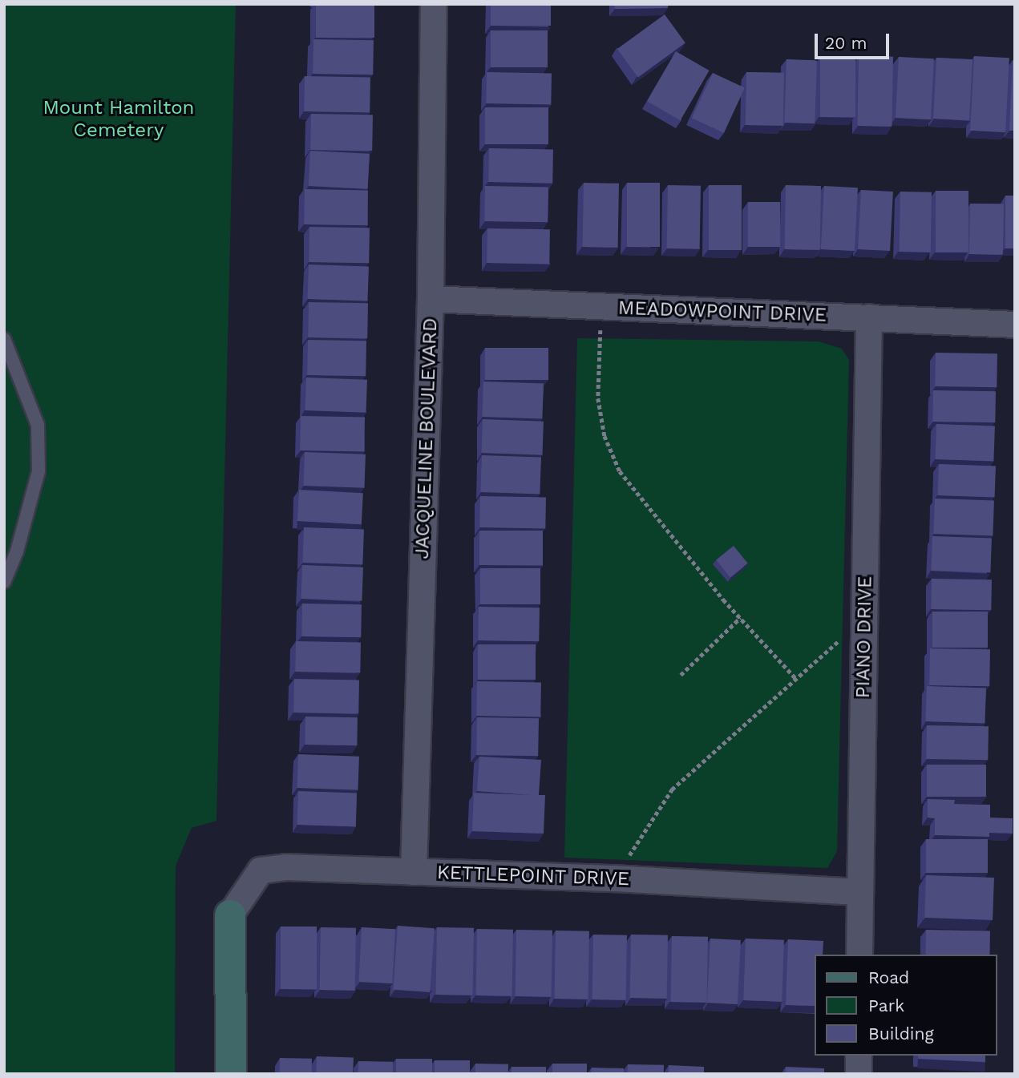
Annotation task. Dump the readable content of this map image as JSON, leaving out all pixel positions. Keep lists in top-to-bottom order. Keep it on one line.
{"streets":{"street":["MEADOWPOINT DRIVE","JACQUELINE BOULEVARD","PIANO DRIVE","KETTLEPOINT DRIVE"]},"crossings":[["MEADOWPOINT DRIVE","JACQUELINE BOULEVARD"],["MEADOWPOINT DRIVE","PIANO DRIVE"],["JACQUELINE BOULEVARD","KETTLEPOINT DRIVE"],["PIANO DRIVE","KETTLEPOINT DRIVE"]],"parks":["Mount Hamilton Cemetery"],"legend":["Road","Park","Building"],"scale_bar":"20 m"}
